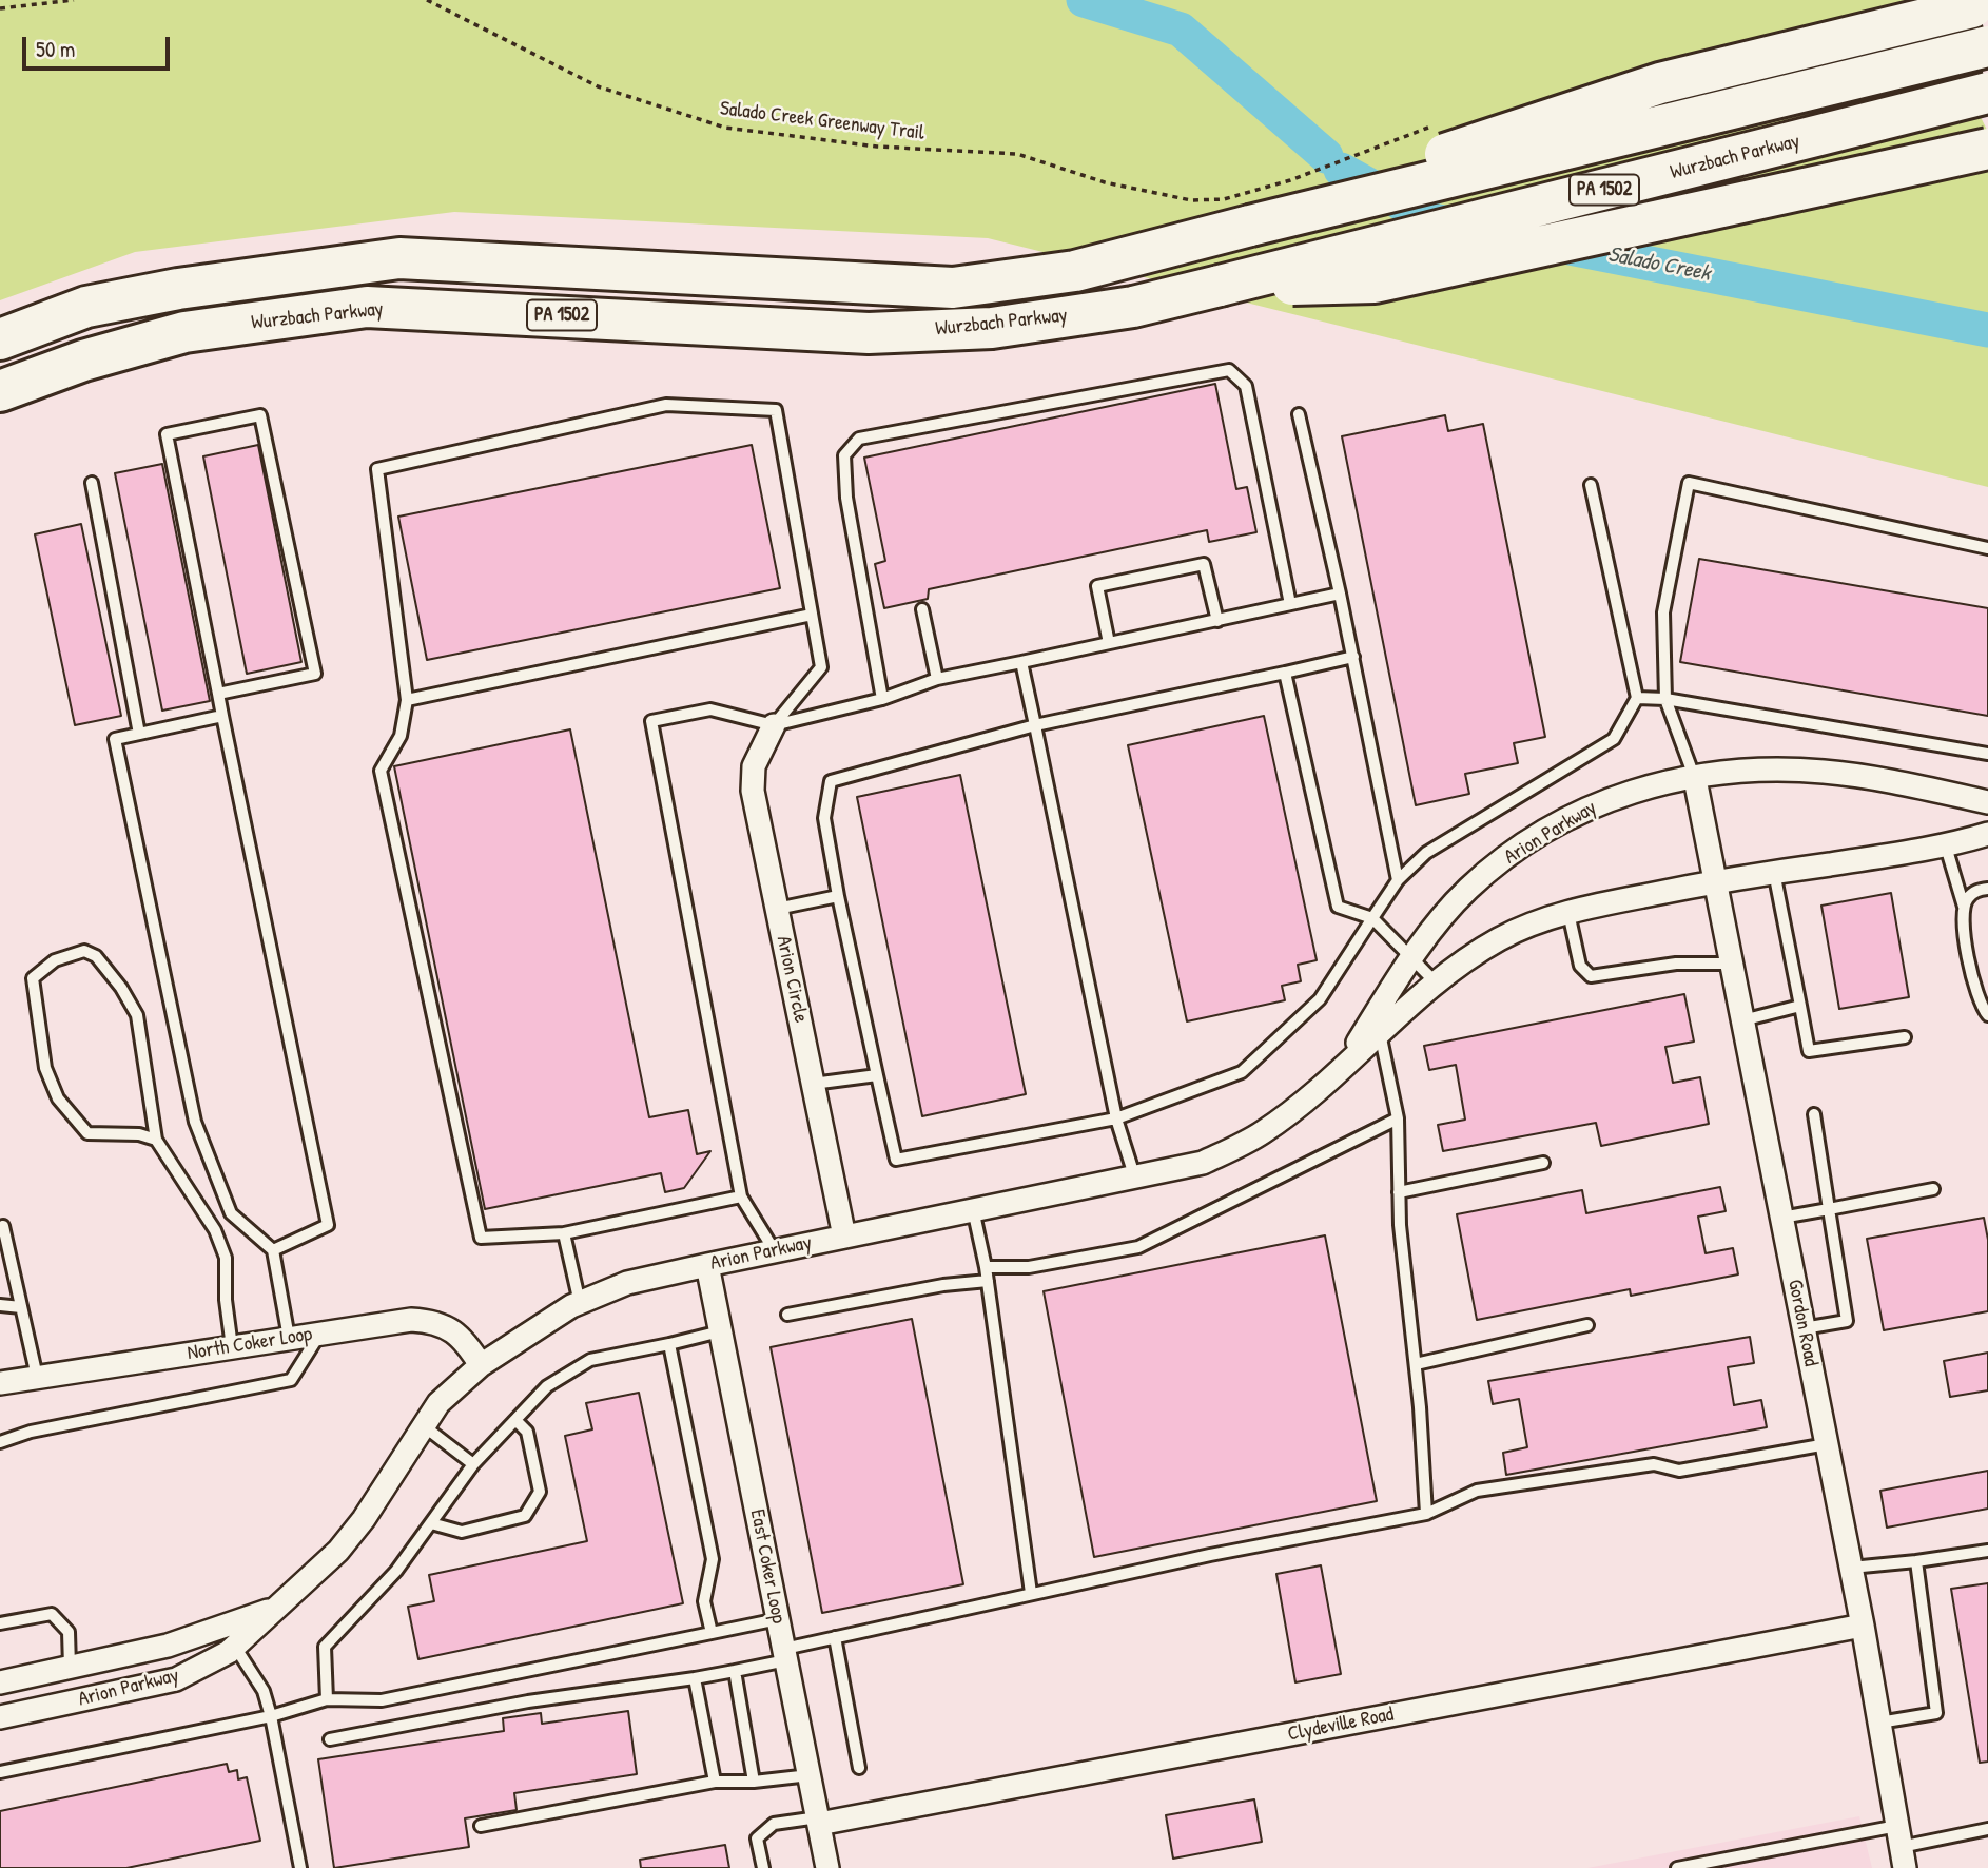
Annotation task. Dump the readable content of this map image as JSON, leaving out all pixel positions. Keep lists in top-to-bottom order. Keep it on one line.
{"streets":{"highway":["Wurzbach Parkway","PA 1502"],"street":["Arion Parkway","Arion Circle","Gordon Road","North Coker Loop","East Coker Loop","Clydeville Road"],"path":["Salado Creek Greenway Trail"]},"crossings":[["Arion Parkway","Arion Circle"],["Arion Parkway","Gordon Road"],["Arion Parkway","North Coker Loop"],["Arion Parkway","East Coker Loop"],["Gordon Road","Clydeville Road"],["East Coker Loop","Clydeville Road"]],"water":["Salado Creek"],"scale_bar":"50 m"}
